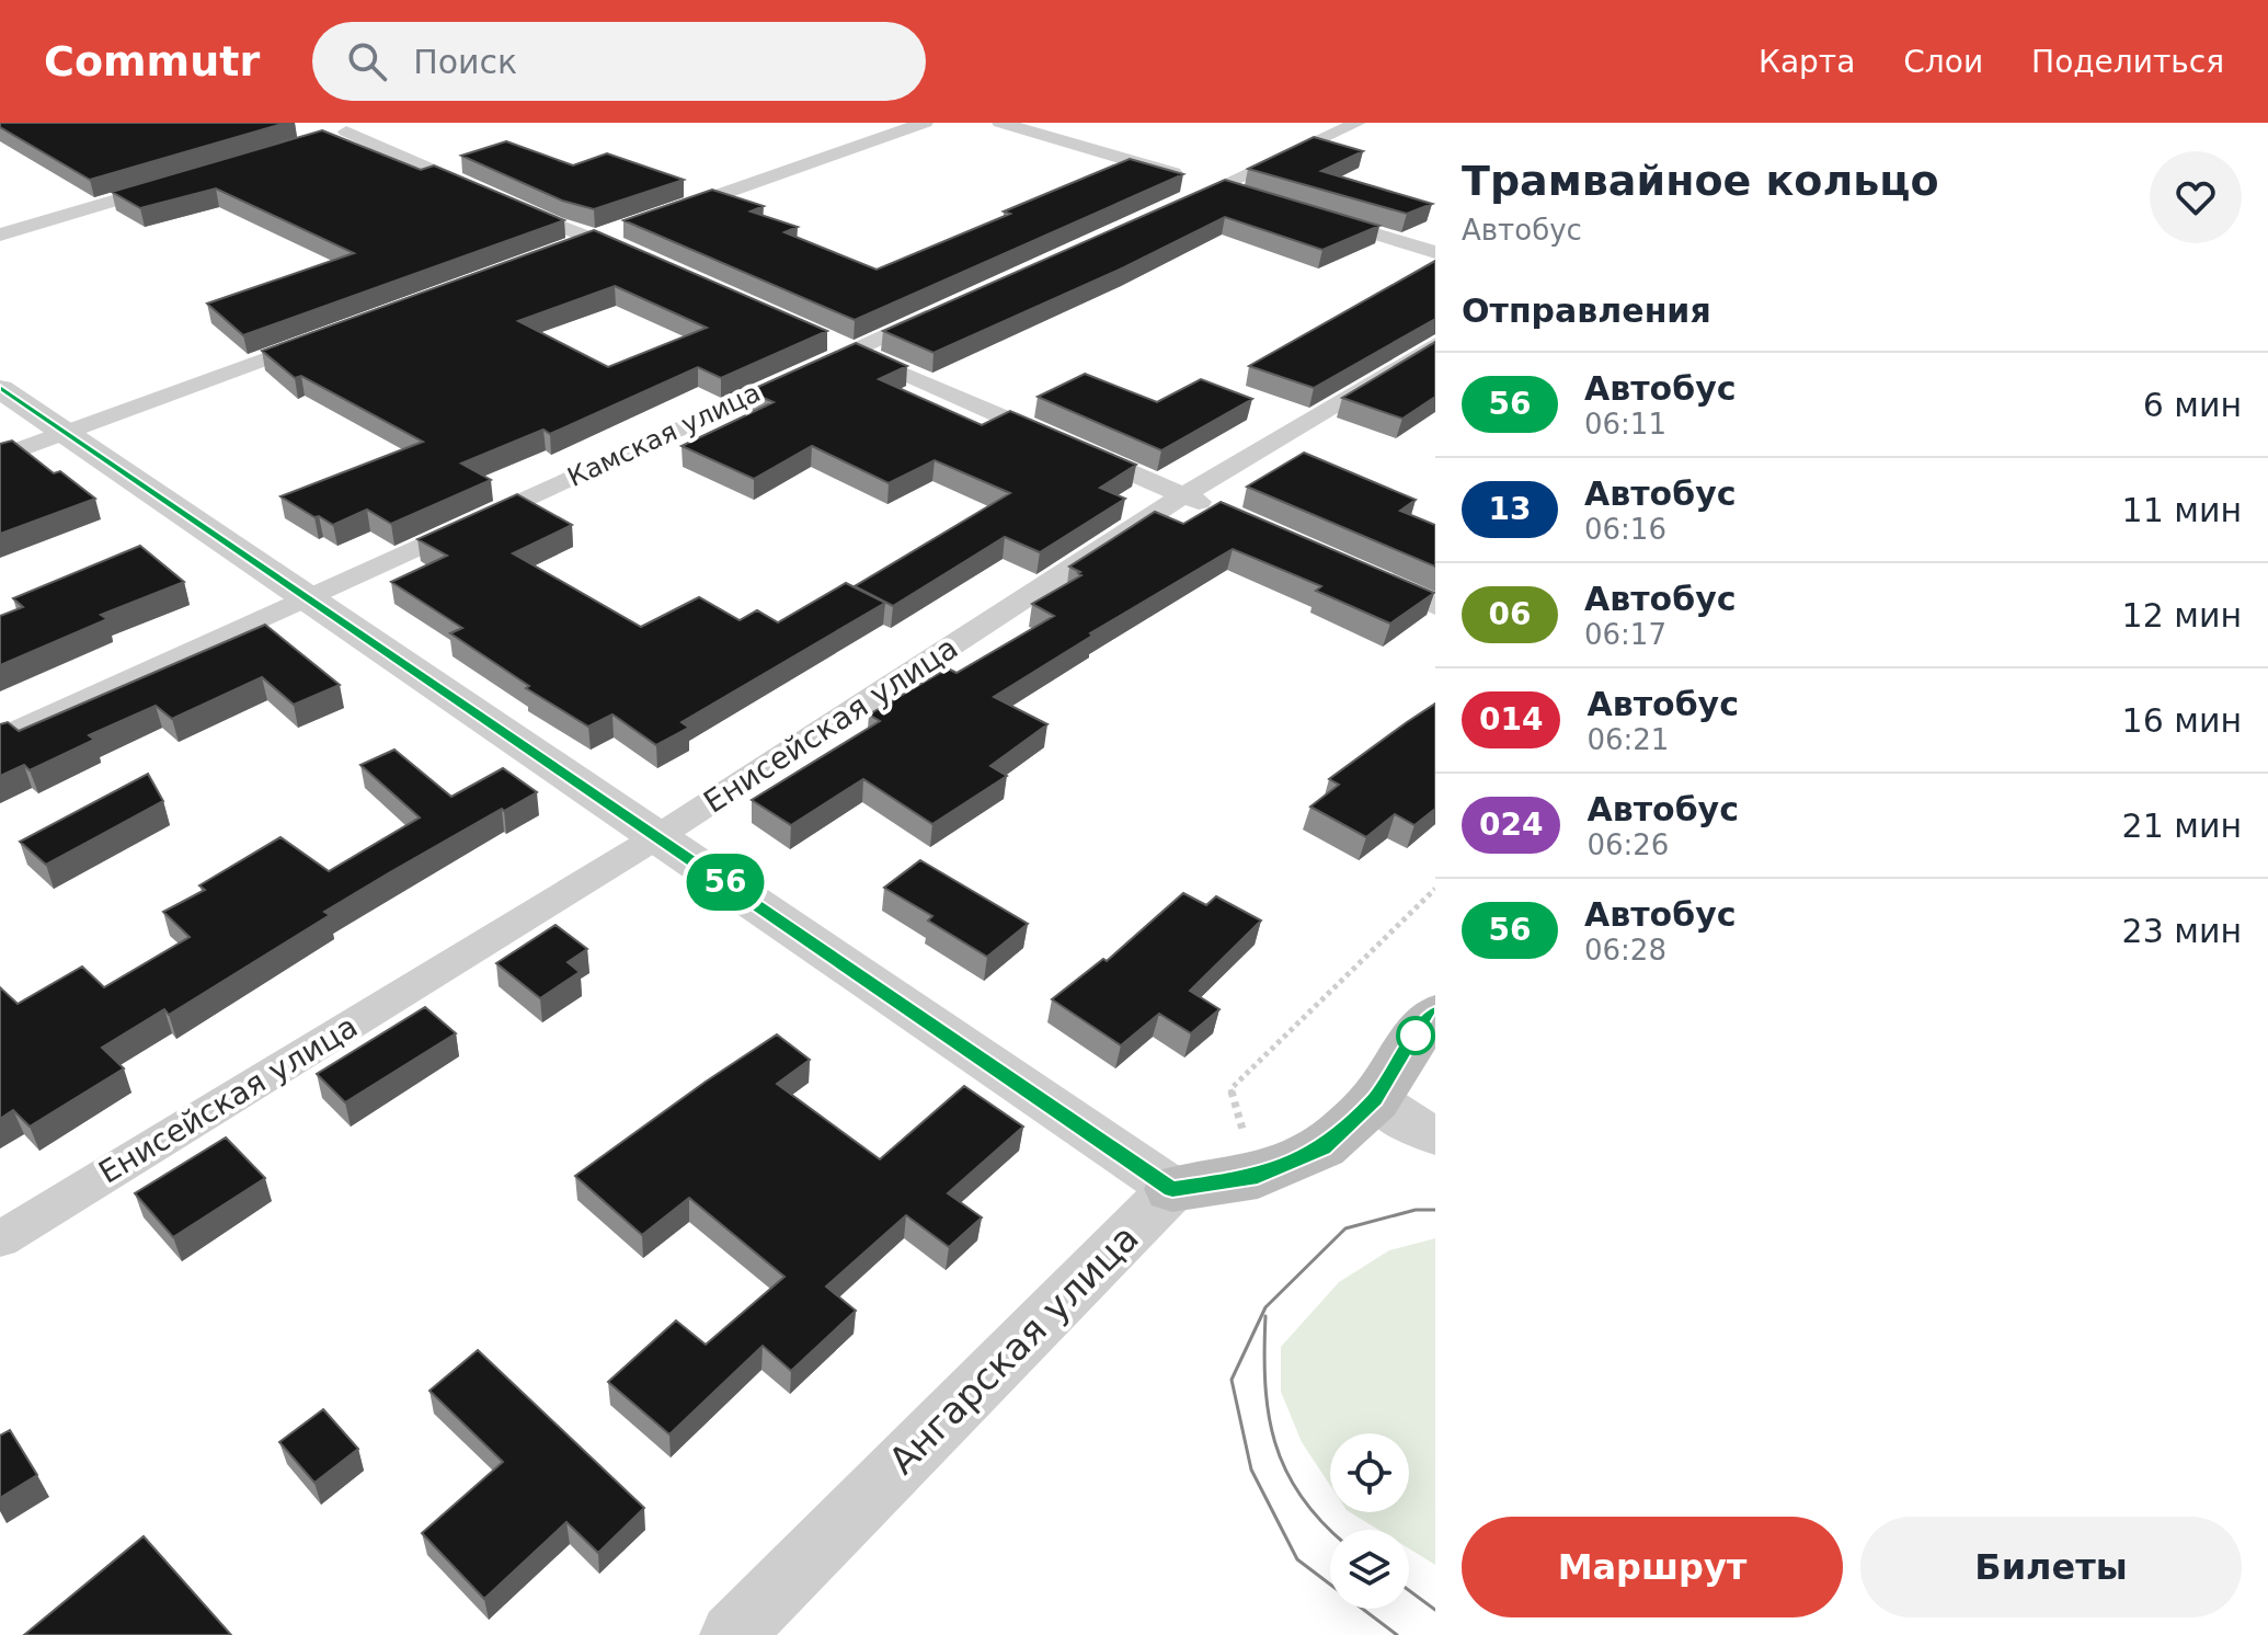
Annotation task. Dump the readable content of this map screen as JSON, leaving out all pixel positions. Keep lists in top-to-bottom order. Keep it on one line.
{"streets":{"street":["Камская улица","Енисейская улица","Ангарская улица"]},"lines":["bus line 56"],"page":{"header":"Commutr","search":"Поиск","nav":["Карта","Слои","Поделиться"],"on_map":"56","heading":[["Трамвайное кольцо","Автобус"],"Отправления"],"list":[{"mark":"56","name":"Автобус","note":"06:11","value":"6 мин"},{"mark":"13","name":"Автобус","note":"06:16","value":"11 мин"},{"mark":"06","name":"Автобус","note":"06:17","value":"12 мин"},{"mark":"014","name":"Автобус","note":"06:21","value":"16 мин"},{"mark":"024","name":"Автобус","note":"06:26","value":"21 мин"},{"mark":"56","name":"Автобус","note":"06:28","value":"23 мин"}],"buttons":["Маршрут","Билеты"]}}
